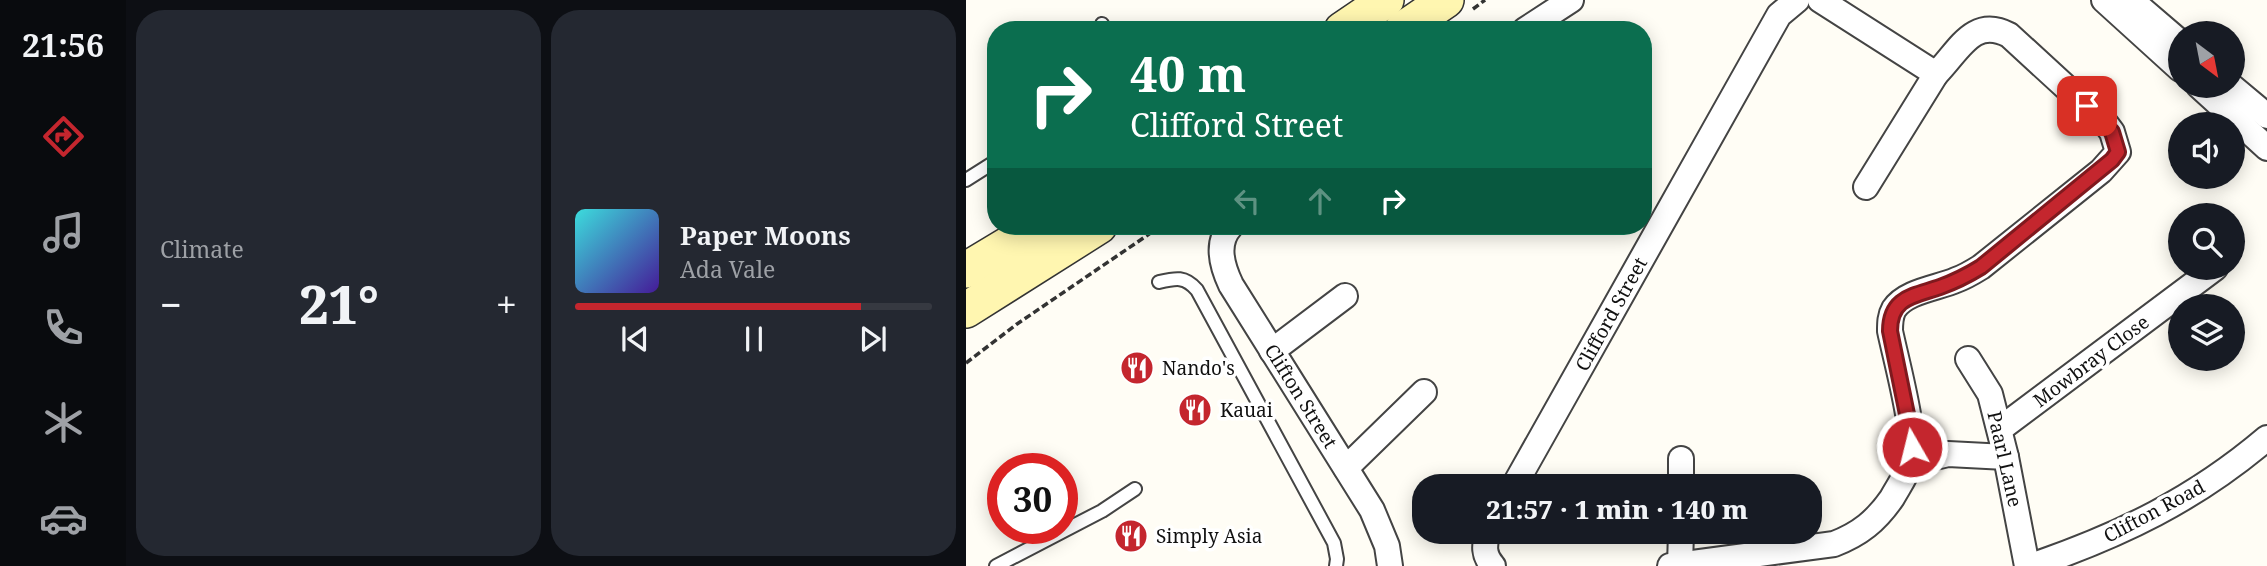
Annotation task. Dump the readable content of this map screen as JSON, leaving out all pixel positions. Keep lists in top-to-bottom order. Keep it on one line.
{"streets":{"street":["Clifford Street","Mowbray Close","Clifton Street","Paarl Lane","Clifton Road"]},"crossings":[["Mowbray Close","Paarl Lane"],["Paarl Lane","Clifton Road"]],"places":{"restaurant":["Nando's","Kauai","Simply Asia"]},"north":"bottom right","page":{"tabs":"21:56","tile":"Climate","turn":["40 m","Clifford Street"],"song":["Paper Moons","Ada Vale"],"heat":["−","21°","+"],"limit":"30","trip":"21:57 · 1 min · 140 m"}}
